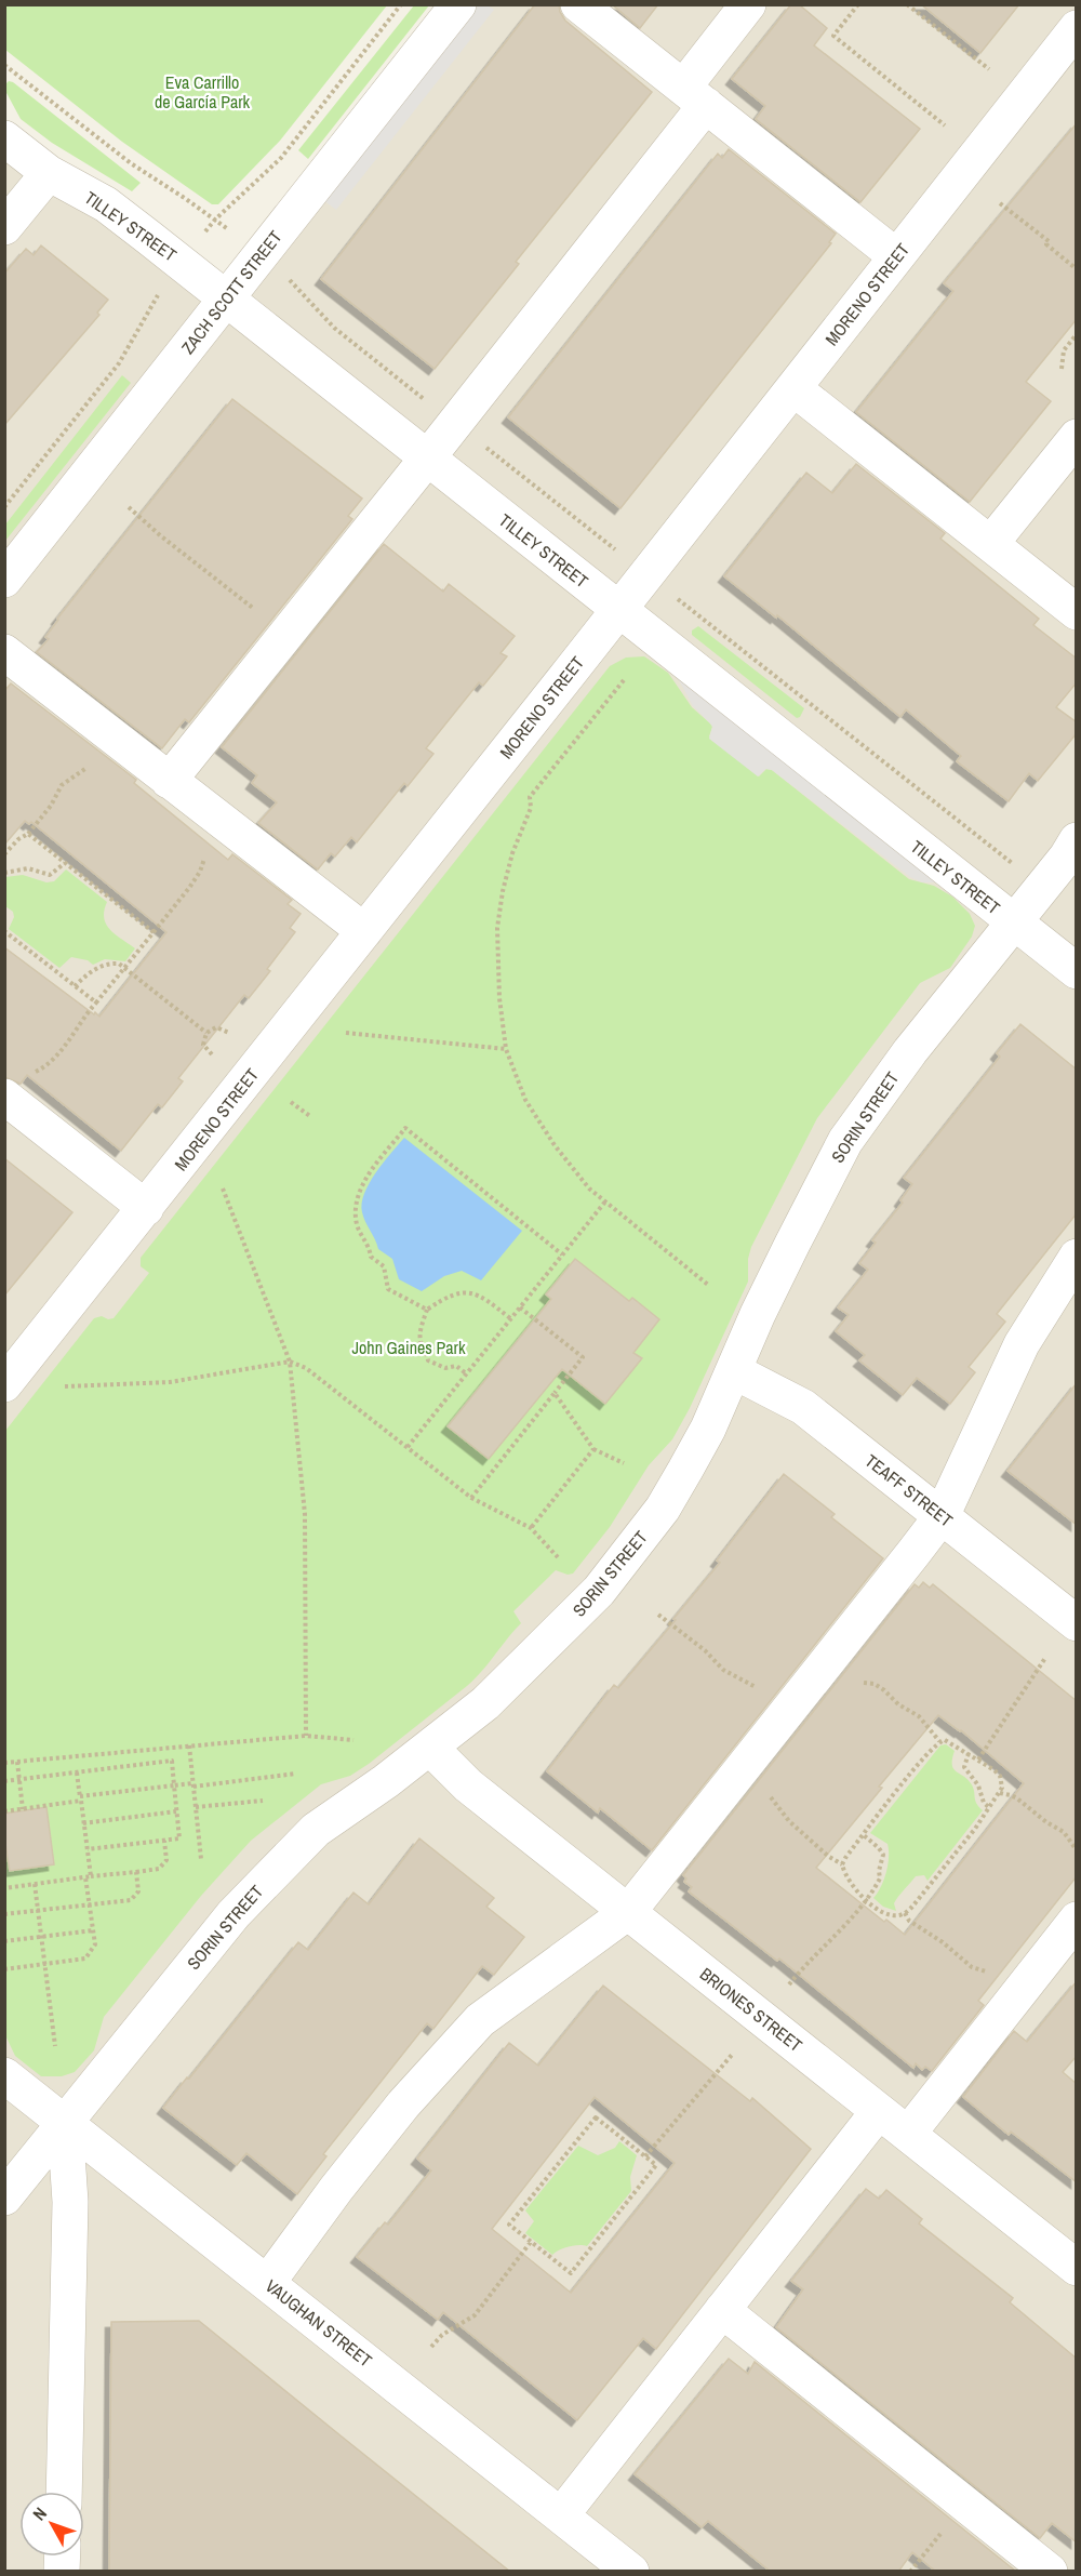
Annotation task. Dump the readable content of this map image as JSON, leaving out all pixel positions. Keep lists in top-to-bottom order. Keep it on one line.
{"streets":{"street":["TILLEY STREET","ZACH SCOTT STREET","MORENO STREET","SORIN STREET","TEAFF STREET","BRIONES STREET","VAUGHAN STREET"]},"crossings":[["TILLEY STREET","ZACH SCOTT STREET"],["TILLEY STREET","MORENO STREET"],["TILLEY STREET","SORIN STREET"],["SORIN STREET","TEAFF STREET"],["SORIN STREET","BRIONES STREET"],["SORIN STREET","VAUGHAN STREET"]],"parks":["Eva Carrillo de García Park","John Gaines Park"],"north":"top left"}
